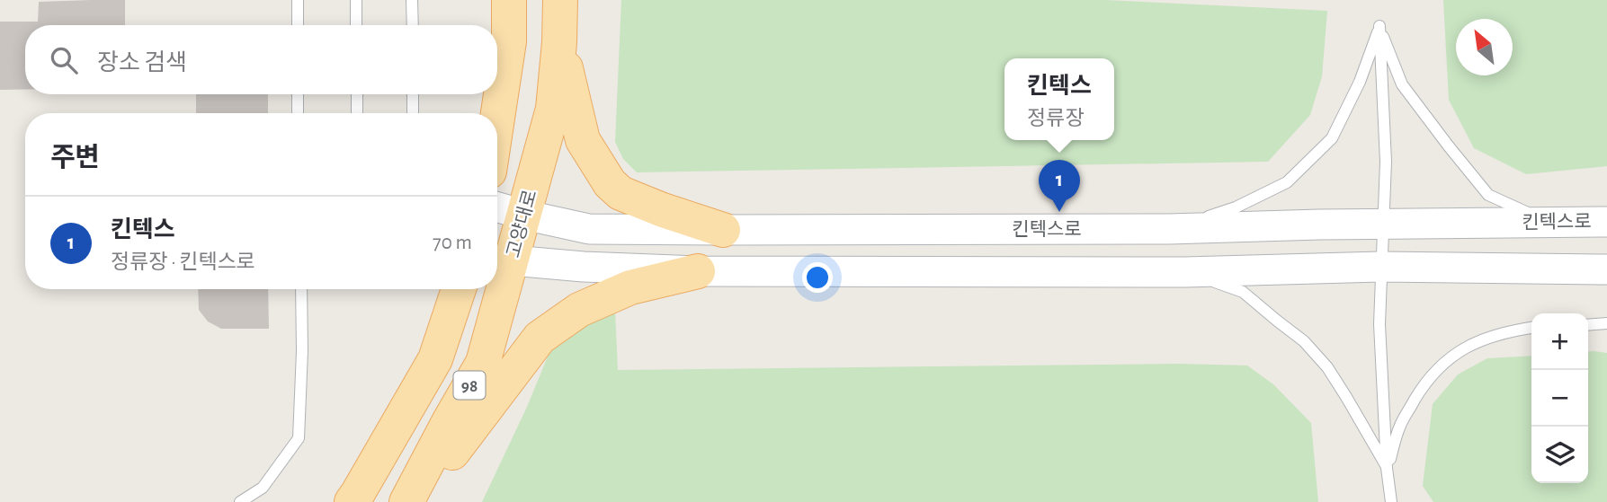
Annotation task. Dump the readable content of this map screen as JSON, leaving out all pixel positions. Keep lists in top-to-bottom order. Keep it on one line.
{"streets":{"main road":["킨텍스로","고양대로","98"]},"crossings":[["킨텍스로","고양대로"]],"north":"top left","page":{"search":"장소 검색","popup":["킨텍스","정류장"],"heading":"주변","pins":"1","list":[{"mark":"1","name":"킨텍스","note":"정류장 · 킨텍스로","value":"70 m"}],"map_buttons":["+","−"]}}
